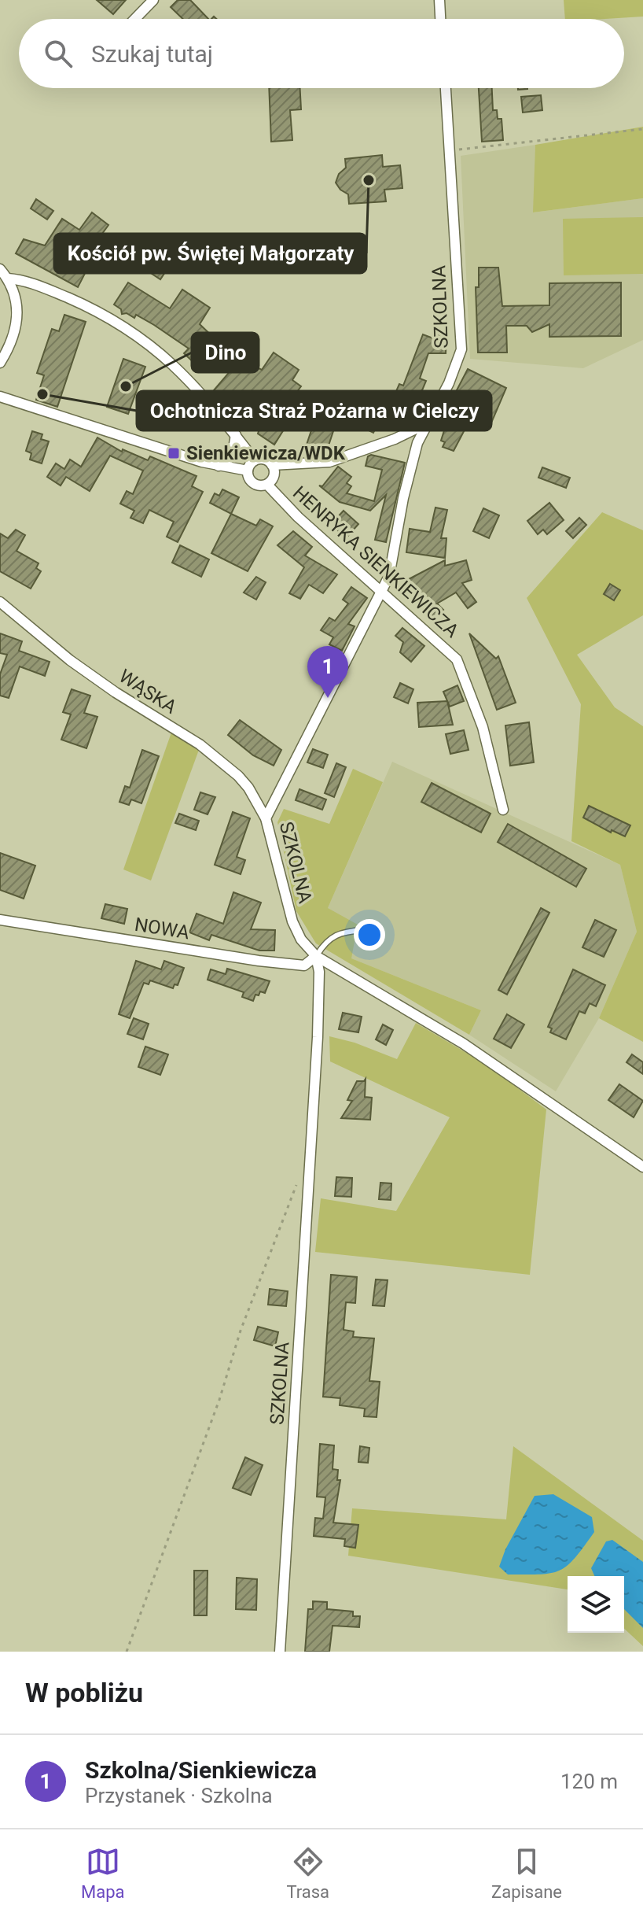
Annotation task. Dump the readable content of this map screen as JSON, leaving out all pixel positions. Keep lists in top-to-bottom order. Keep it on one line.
{"streets":{"street":["SZKOLNA","HENRYKA SIENKIEWICZA","WĄSKA","NOWA"]},"crossings":[["SZKOLNA","HENRYKA SIENKIEWICZA"],["SZKOLNA","WĄSKA"],["SZKOLNA","NOWA"]],"places":{"other":["Kościół pw. Świętej Małgorzaty","Dino","Ochotnicza Straż Pożarna w Cielczy"],"transit":["Sienkiewicza/WDK"]},"page":{"search":"Szukaj tutaj","pins":"1","heading":"W pobliżu","list":[{"mark":"1","name":"Szkolna/Sienkiewicza","note":"Przystanek · Szkolna","value":"120 m"}],"nav":["Mapa","Trasa","Zapisane"]}}
